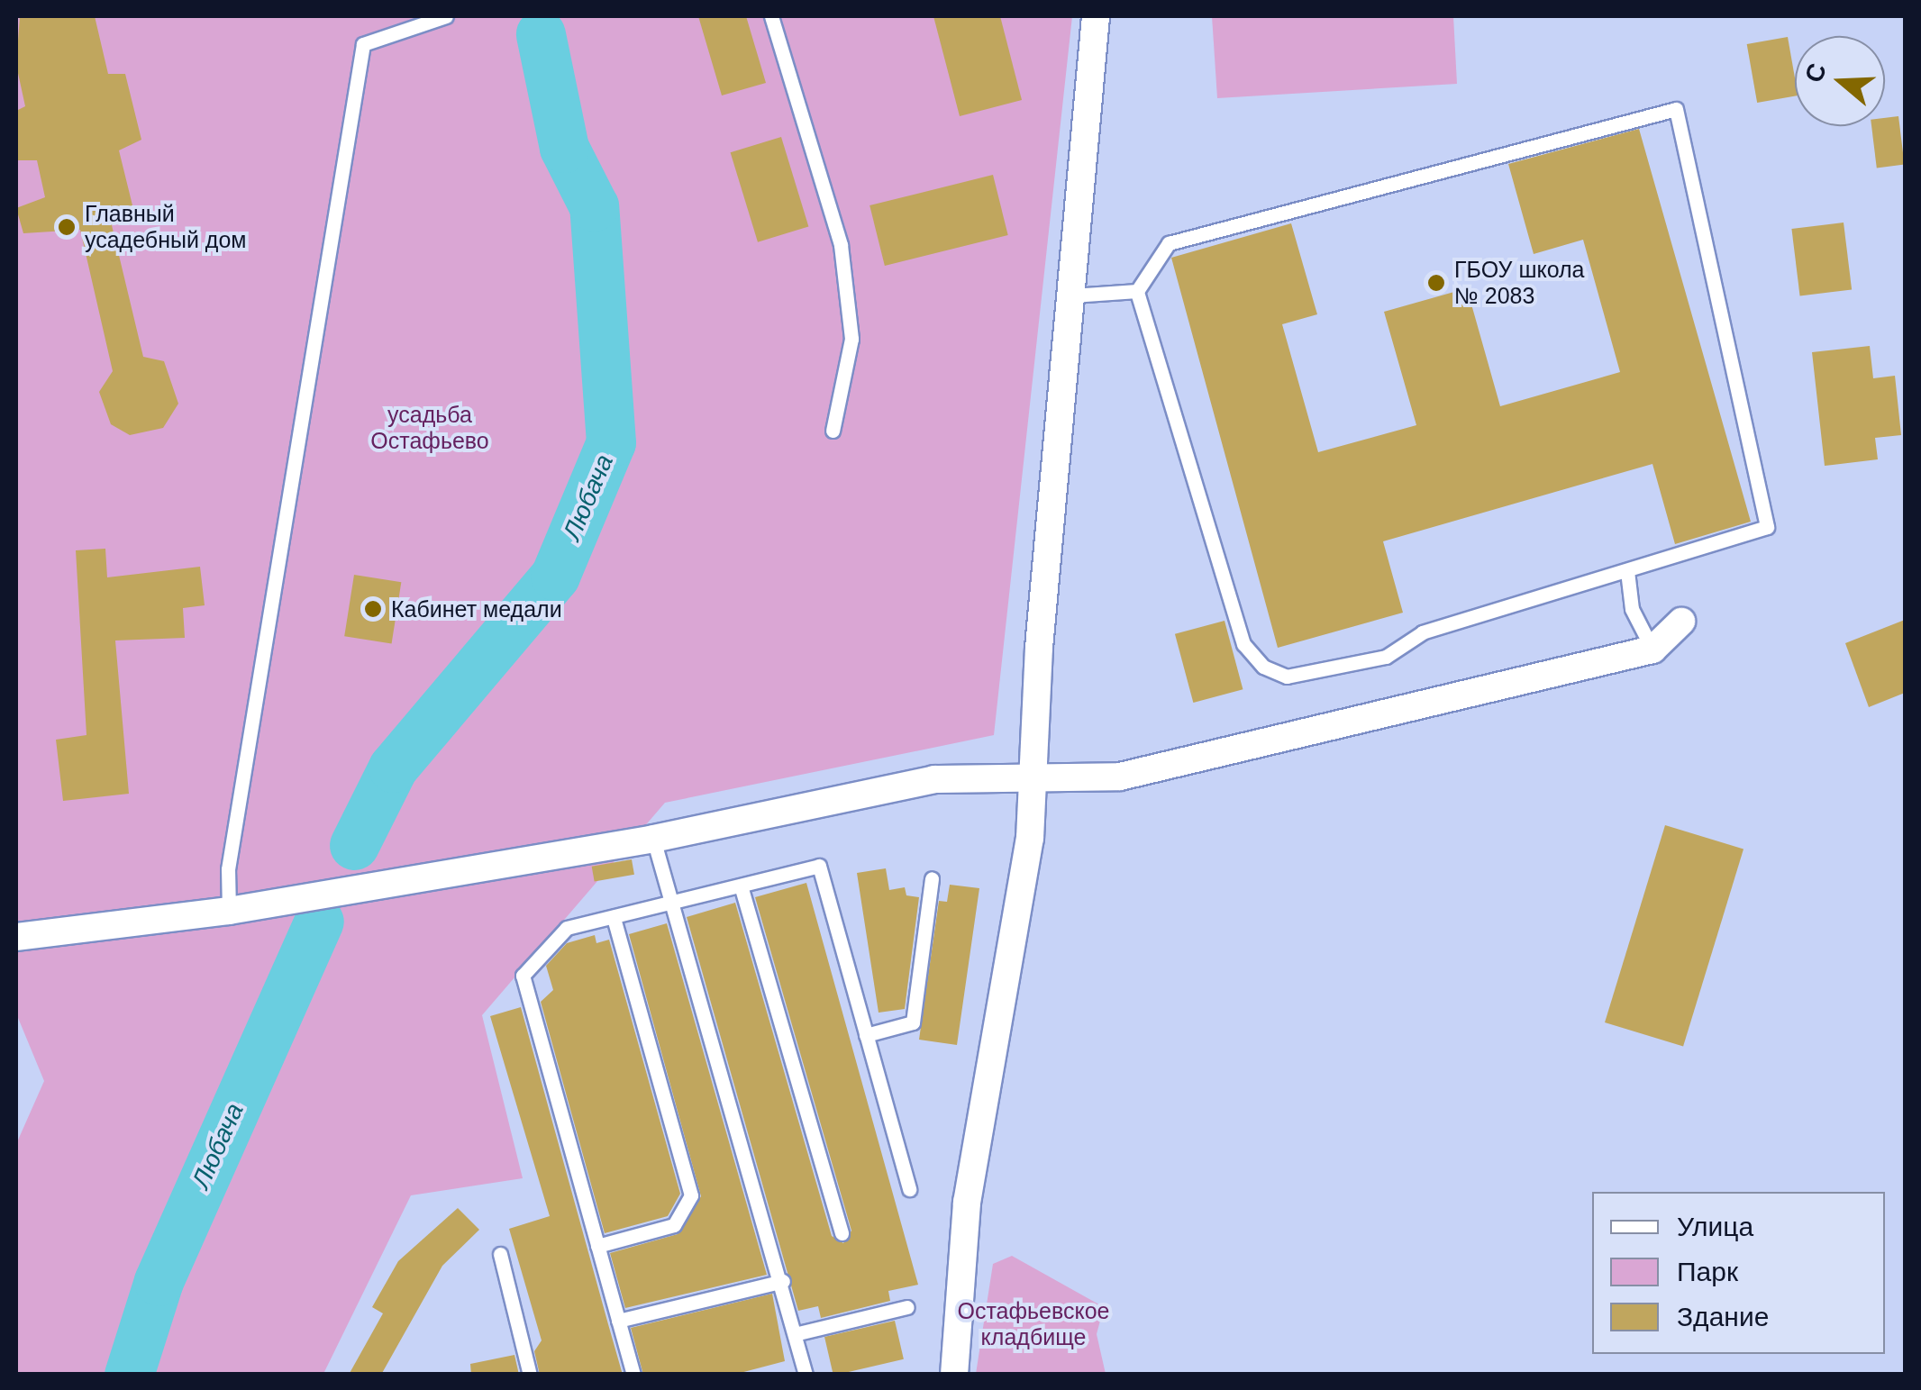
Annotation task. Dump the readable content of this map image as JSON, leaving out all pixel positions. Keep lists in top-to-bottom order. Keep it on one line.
{"water":["Любача"],"parks":["усадьба Остафьево","Остафьевское кладбище"],"places":["Главный усадебный дом","ГБОУ школа № 2083","Кабинет медали"],"legend":["Улица","Парк","Здание"],"north":"left"}
